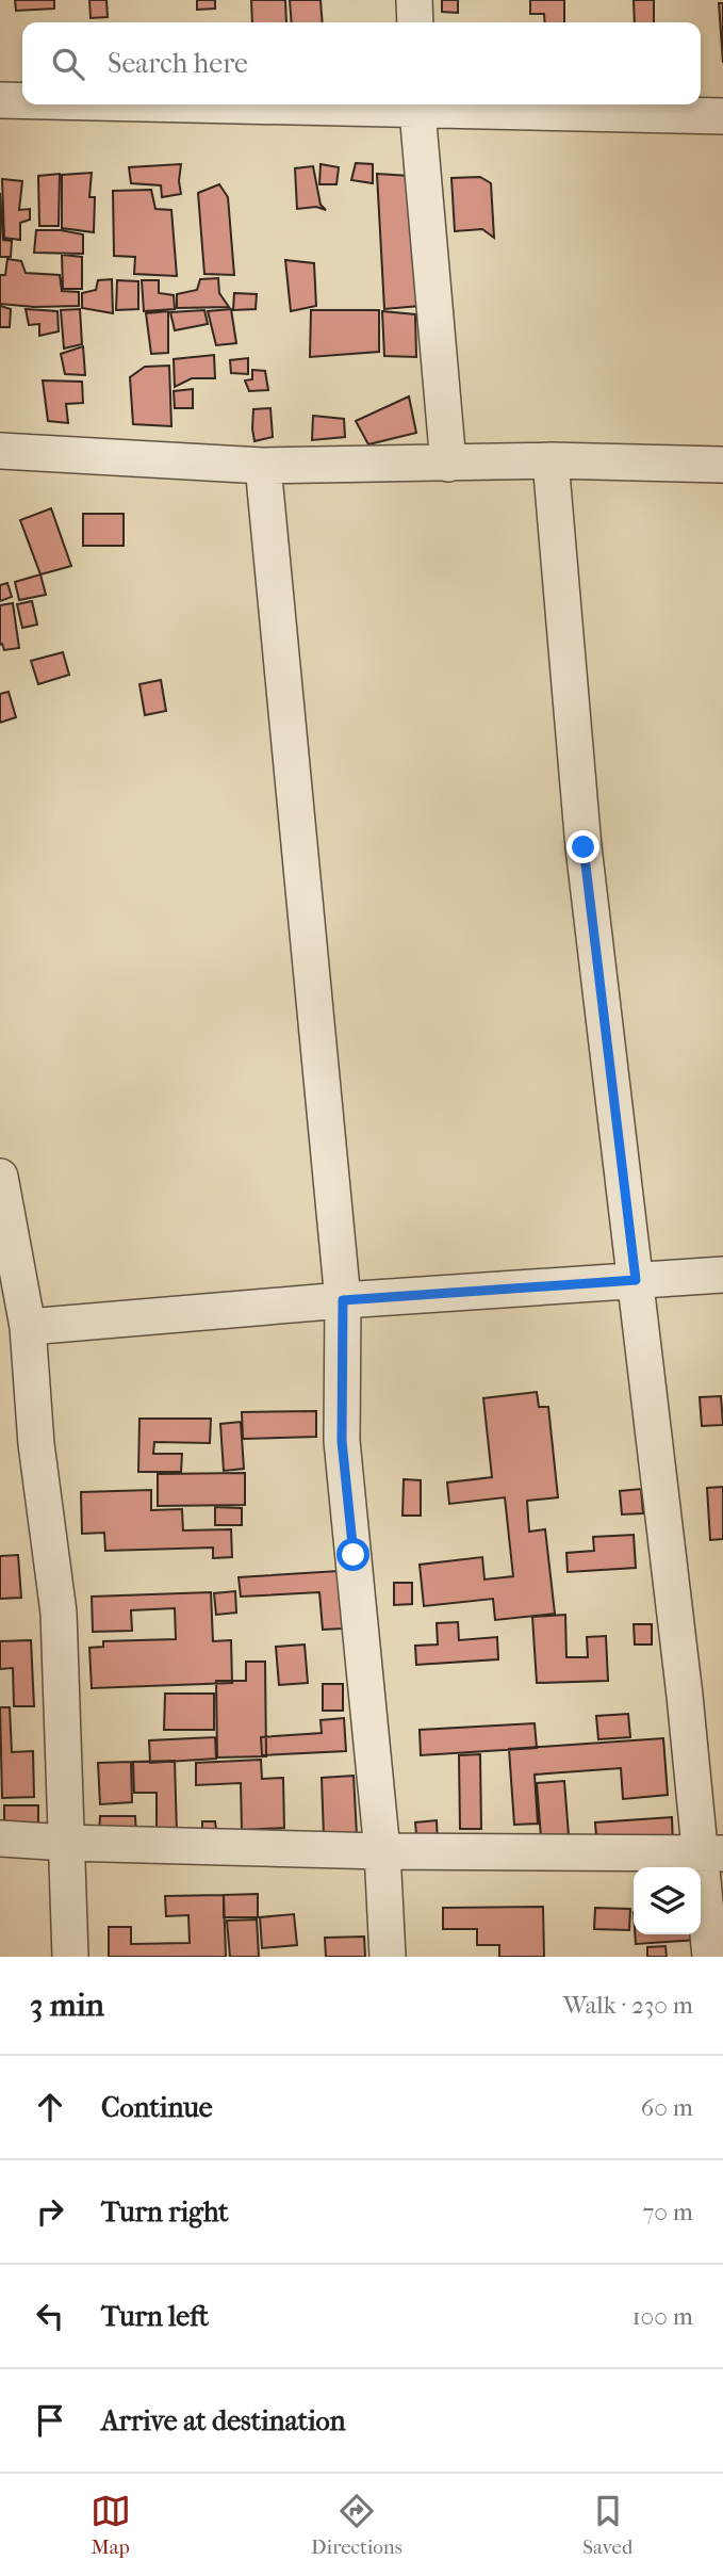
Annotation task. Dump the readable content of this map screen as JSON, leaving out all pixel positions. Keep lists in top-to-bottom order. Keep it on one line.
{"page":{"search":"Search here","heading":["3 min","Walk · 230 m"],"list":[["Continue","60 m"],["Turn right","70 m"],["Turn left","100 m"],"Arrive at destination"],"nav":["Map","Directions","Saved"]}}
